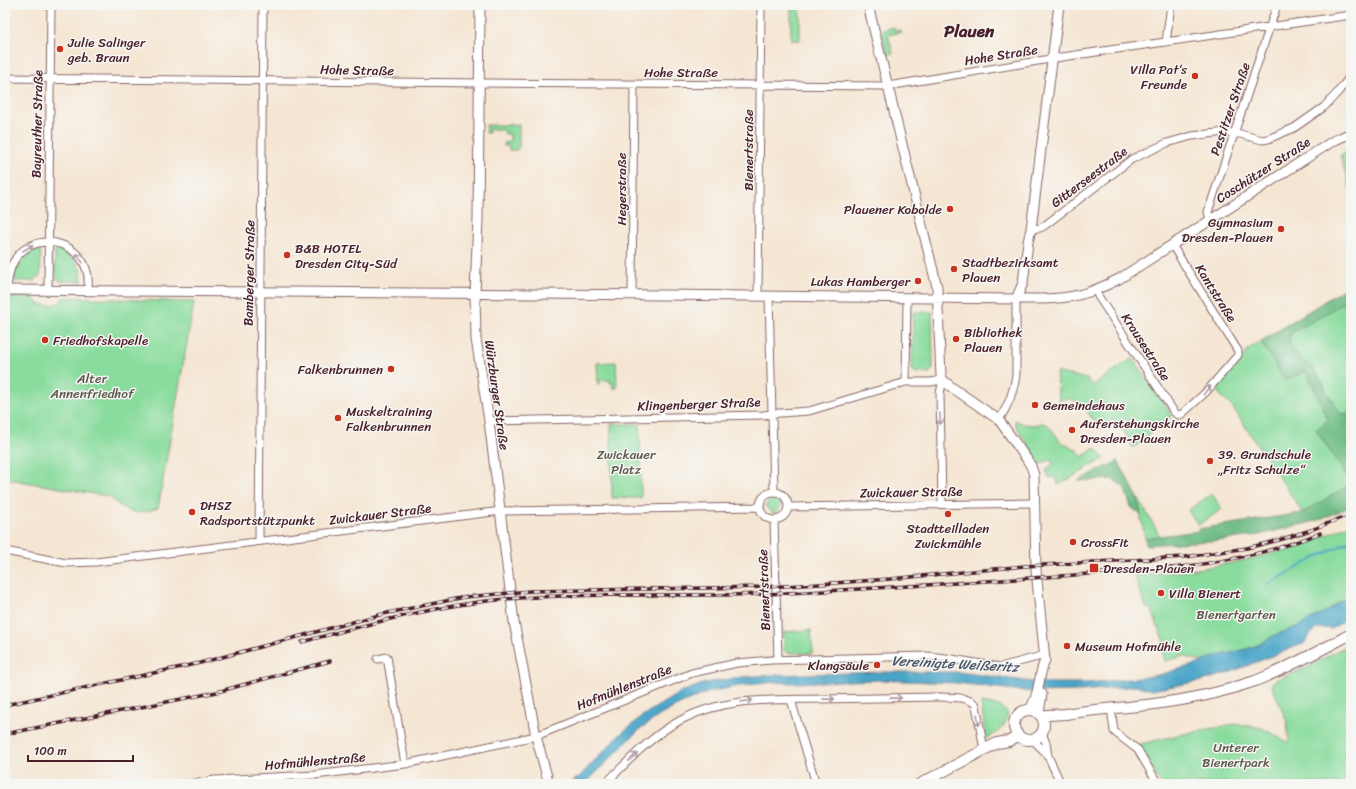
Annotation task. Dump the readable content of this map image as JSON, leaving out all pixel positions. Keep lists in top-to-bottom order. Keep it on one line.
{"streets":{"street":["Hohe Straße","Pestitzer Straße","Bayreuther Straße","Bienertstraße","Coschützer Straße","Gitterseestraße","Hegerstraße","Bamberger Straße","Kantstraße","Krausestraße","Würzburger Straße","Klingenberger Straße","Zwickauer Straße","Hofmühlenstraße"]},"crossings":[["Hohe Straße","Pestitzer Straße"],["Hohe Straße","Bayreuther Straße"],["Hohe Straße","Bienertstraße"],["Hohe Straße","Hegerstraße"],["Hohe Straße","Bamberger Straße"],["Hohe Straße","Würzburger Straße"],["Pestitzer Straße","Coschützer Straße"],["Pestitzer Straße","Gitterseestraße"],["Bayreuther Straße","Coschützer Straße"],["Bienertstraße","Coschützer Straße"],["Bienertstraße","Zwickauer Straße"],["Bienertstraße","Hofmühlenstraße"],["Coschützer Straße","Hegerstraße"],["Coschützer Straße","Bamberger Straße"],["Coschützer Straße","Kantstraße"],["Coschützer Straße","Krausestraße"],["Coschützer Straße","Würzburger Straße"],["Bamberger Straße","Zwickauer Straße"],["Kantstraße","Krausestraße"],["Würzburger Straße","Klingenberger Straße"],["Würzburger Straße","Zwickauer Straße"],["Würzburger Straße","Hofmühlenstraße"]],"districts":["Plauen"],"water":["Vereinigte Weißeritz"],"parks":["Alter Annenfriedhof","Zwickauer Platz","Bienertgarten","Unterer Bienertpark"],"places":{"other":["Julie Salinger geb. Braun","Villa Pat‘s Freunde","Plauener Kobolde","Gymnasium Dresden-Plauen","B&B HOTEL Dresden City-Süd","Stadtbezirksamt Plauen","Lukas Hamberger","Bibliothek Plauen","Friedhofskapelle","Falkenbrunnen","Gemeindehaus","Muskeltraining Falkenbrunnen","Auferstehungskirche Dresden-Plauen","39. Grundschule „Fritz Schulze“","DHSZ Radsportstützpunkt","Stadtteilladen Zwickmühle","CrossFit","Villa Bienert","Museum Hofmühle","Klangsäule"],"transit":["Dresden-Plauen"]},"scale_bar":"100 m"}
